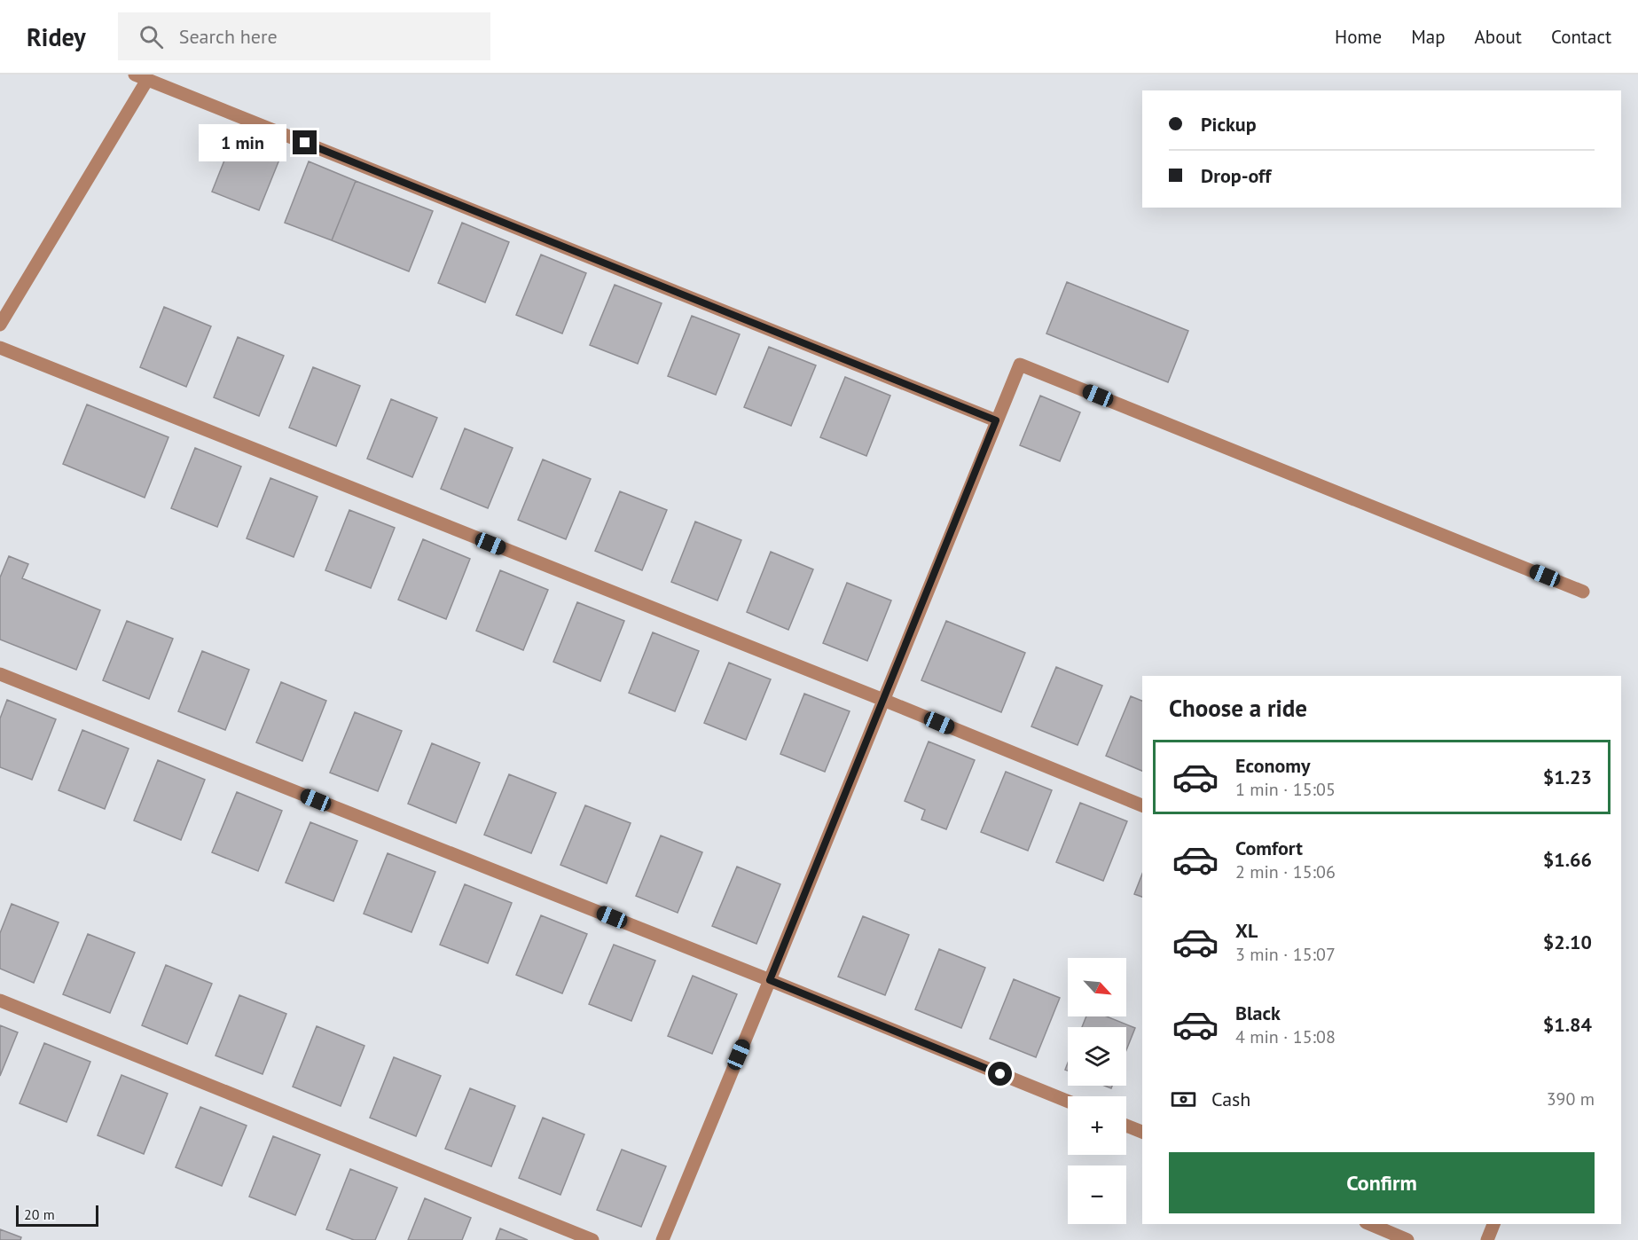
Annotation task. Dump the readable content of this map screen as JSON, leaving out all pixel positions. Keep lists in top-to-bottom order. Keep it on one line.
{"scale_bar":"20 m","north":"bottom right","page":{"header":"Ridey","search":"Search here","nav":["Home","Map","About","Contact"],"banner":["Pickup","Drop-off"],"bubble":"1 min","heading":"Choose a ride","list":[{"name":"Economy","note":"1 min · 15:05","value":"$1.23"},{"name":"Comfort","note":"2 min · 15:06","value":"$1.66"},{"name":"XL","note":"3 min · 15:07","value":"$2.10"},{"name":"Black","note":"4 min · 15:08","value":"$1.84"}],"map_buttons":["+","−"],"pay":["Cash","390 m"],"buttons":"Confirm","scale":"20 m"}}
